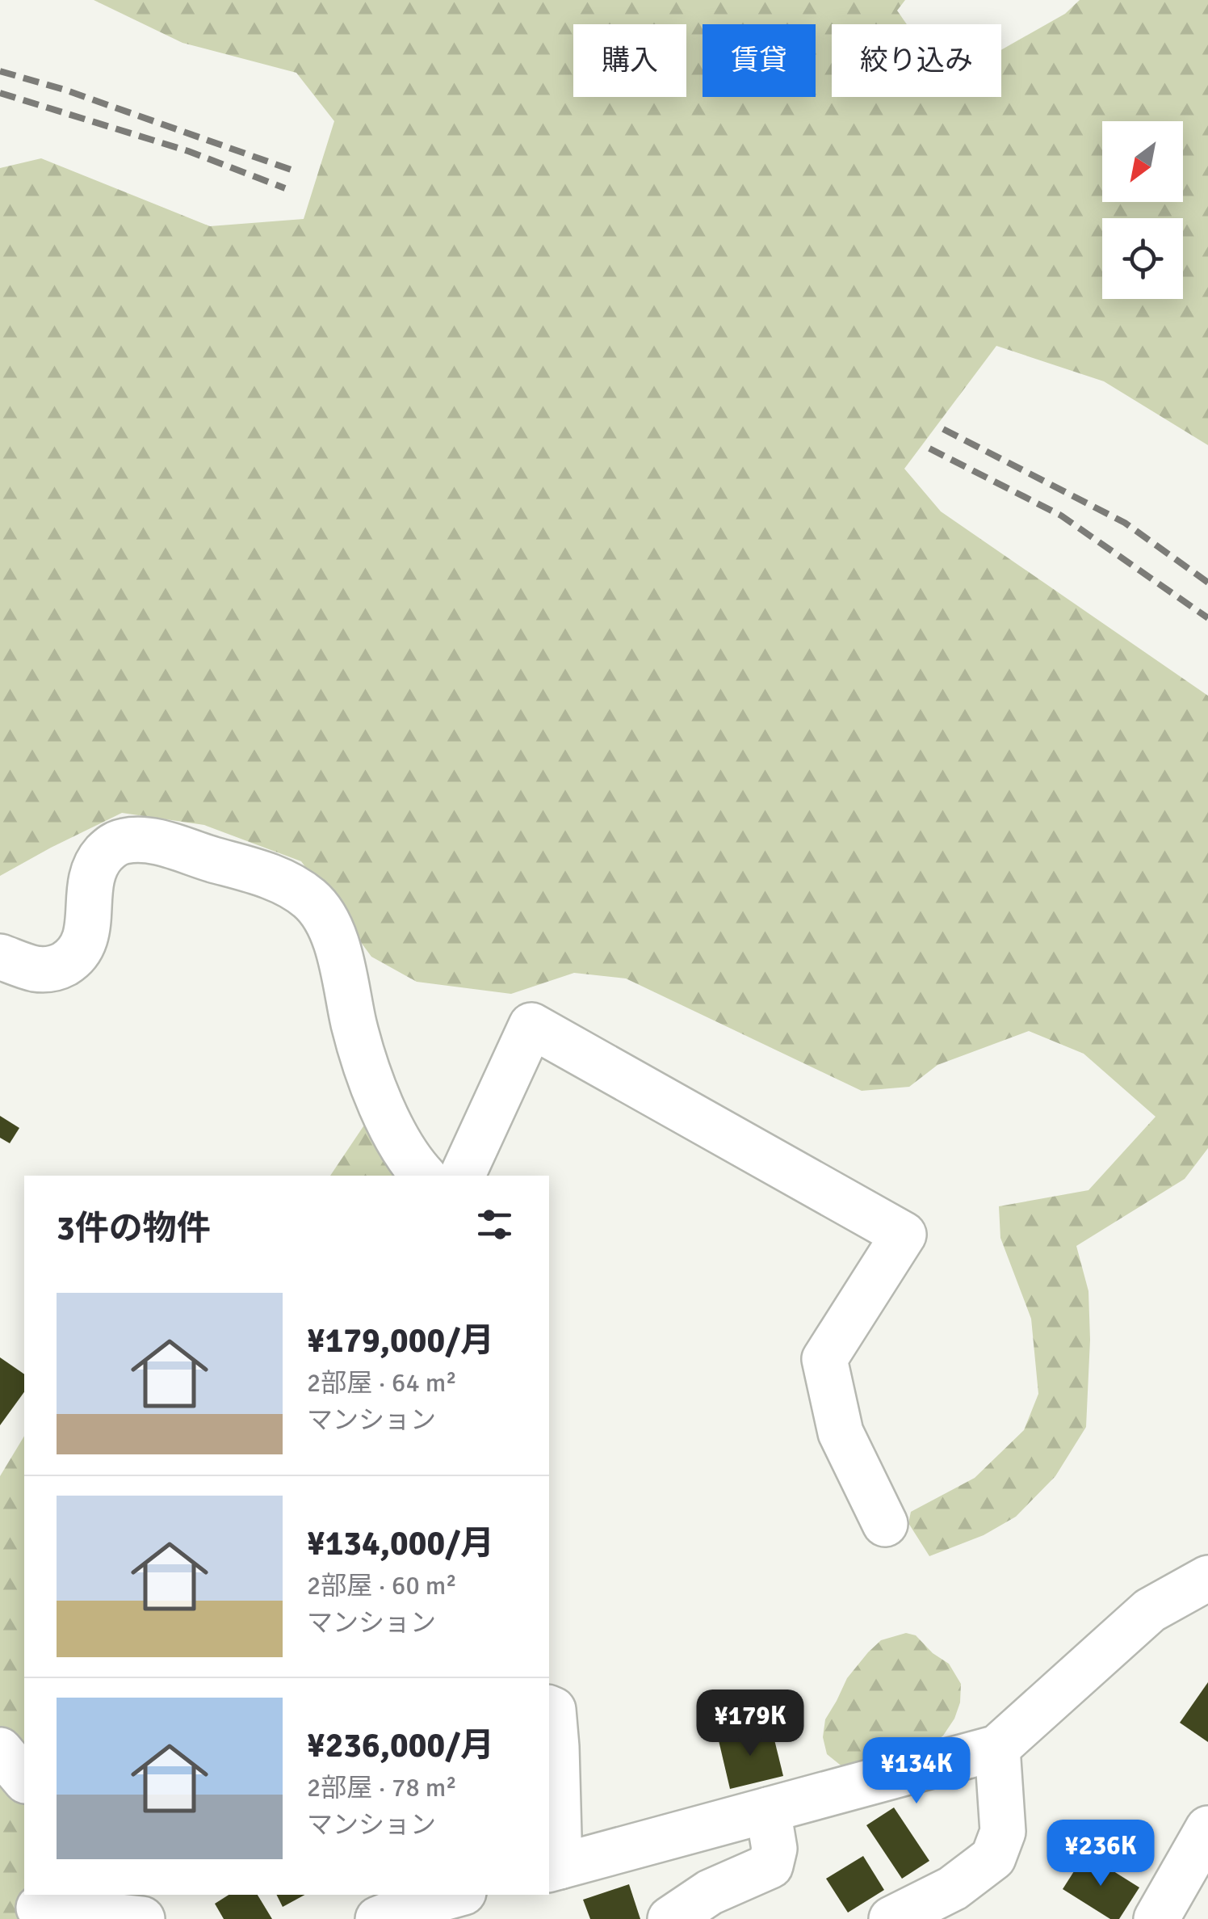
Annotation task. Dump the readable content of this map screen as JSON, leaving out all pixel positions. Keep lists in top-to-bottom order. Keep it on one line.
{"north":"bottom left","page":{"chip":["購入","賃貸","絞り込み"],"heading":"3件の物件","list":[{"name":"¥179,000/月","note":"2部屋 · 64 m² · マンション"},{"name":"¥134,000/月","note":"2部屋 · 60 m² · マンション"},{"name":"¥236,000/月","note":"2部屋 · 78 m² · マンション"}],"price":["¥179K","¥134K","¥236K"]}}
